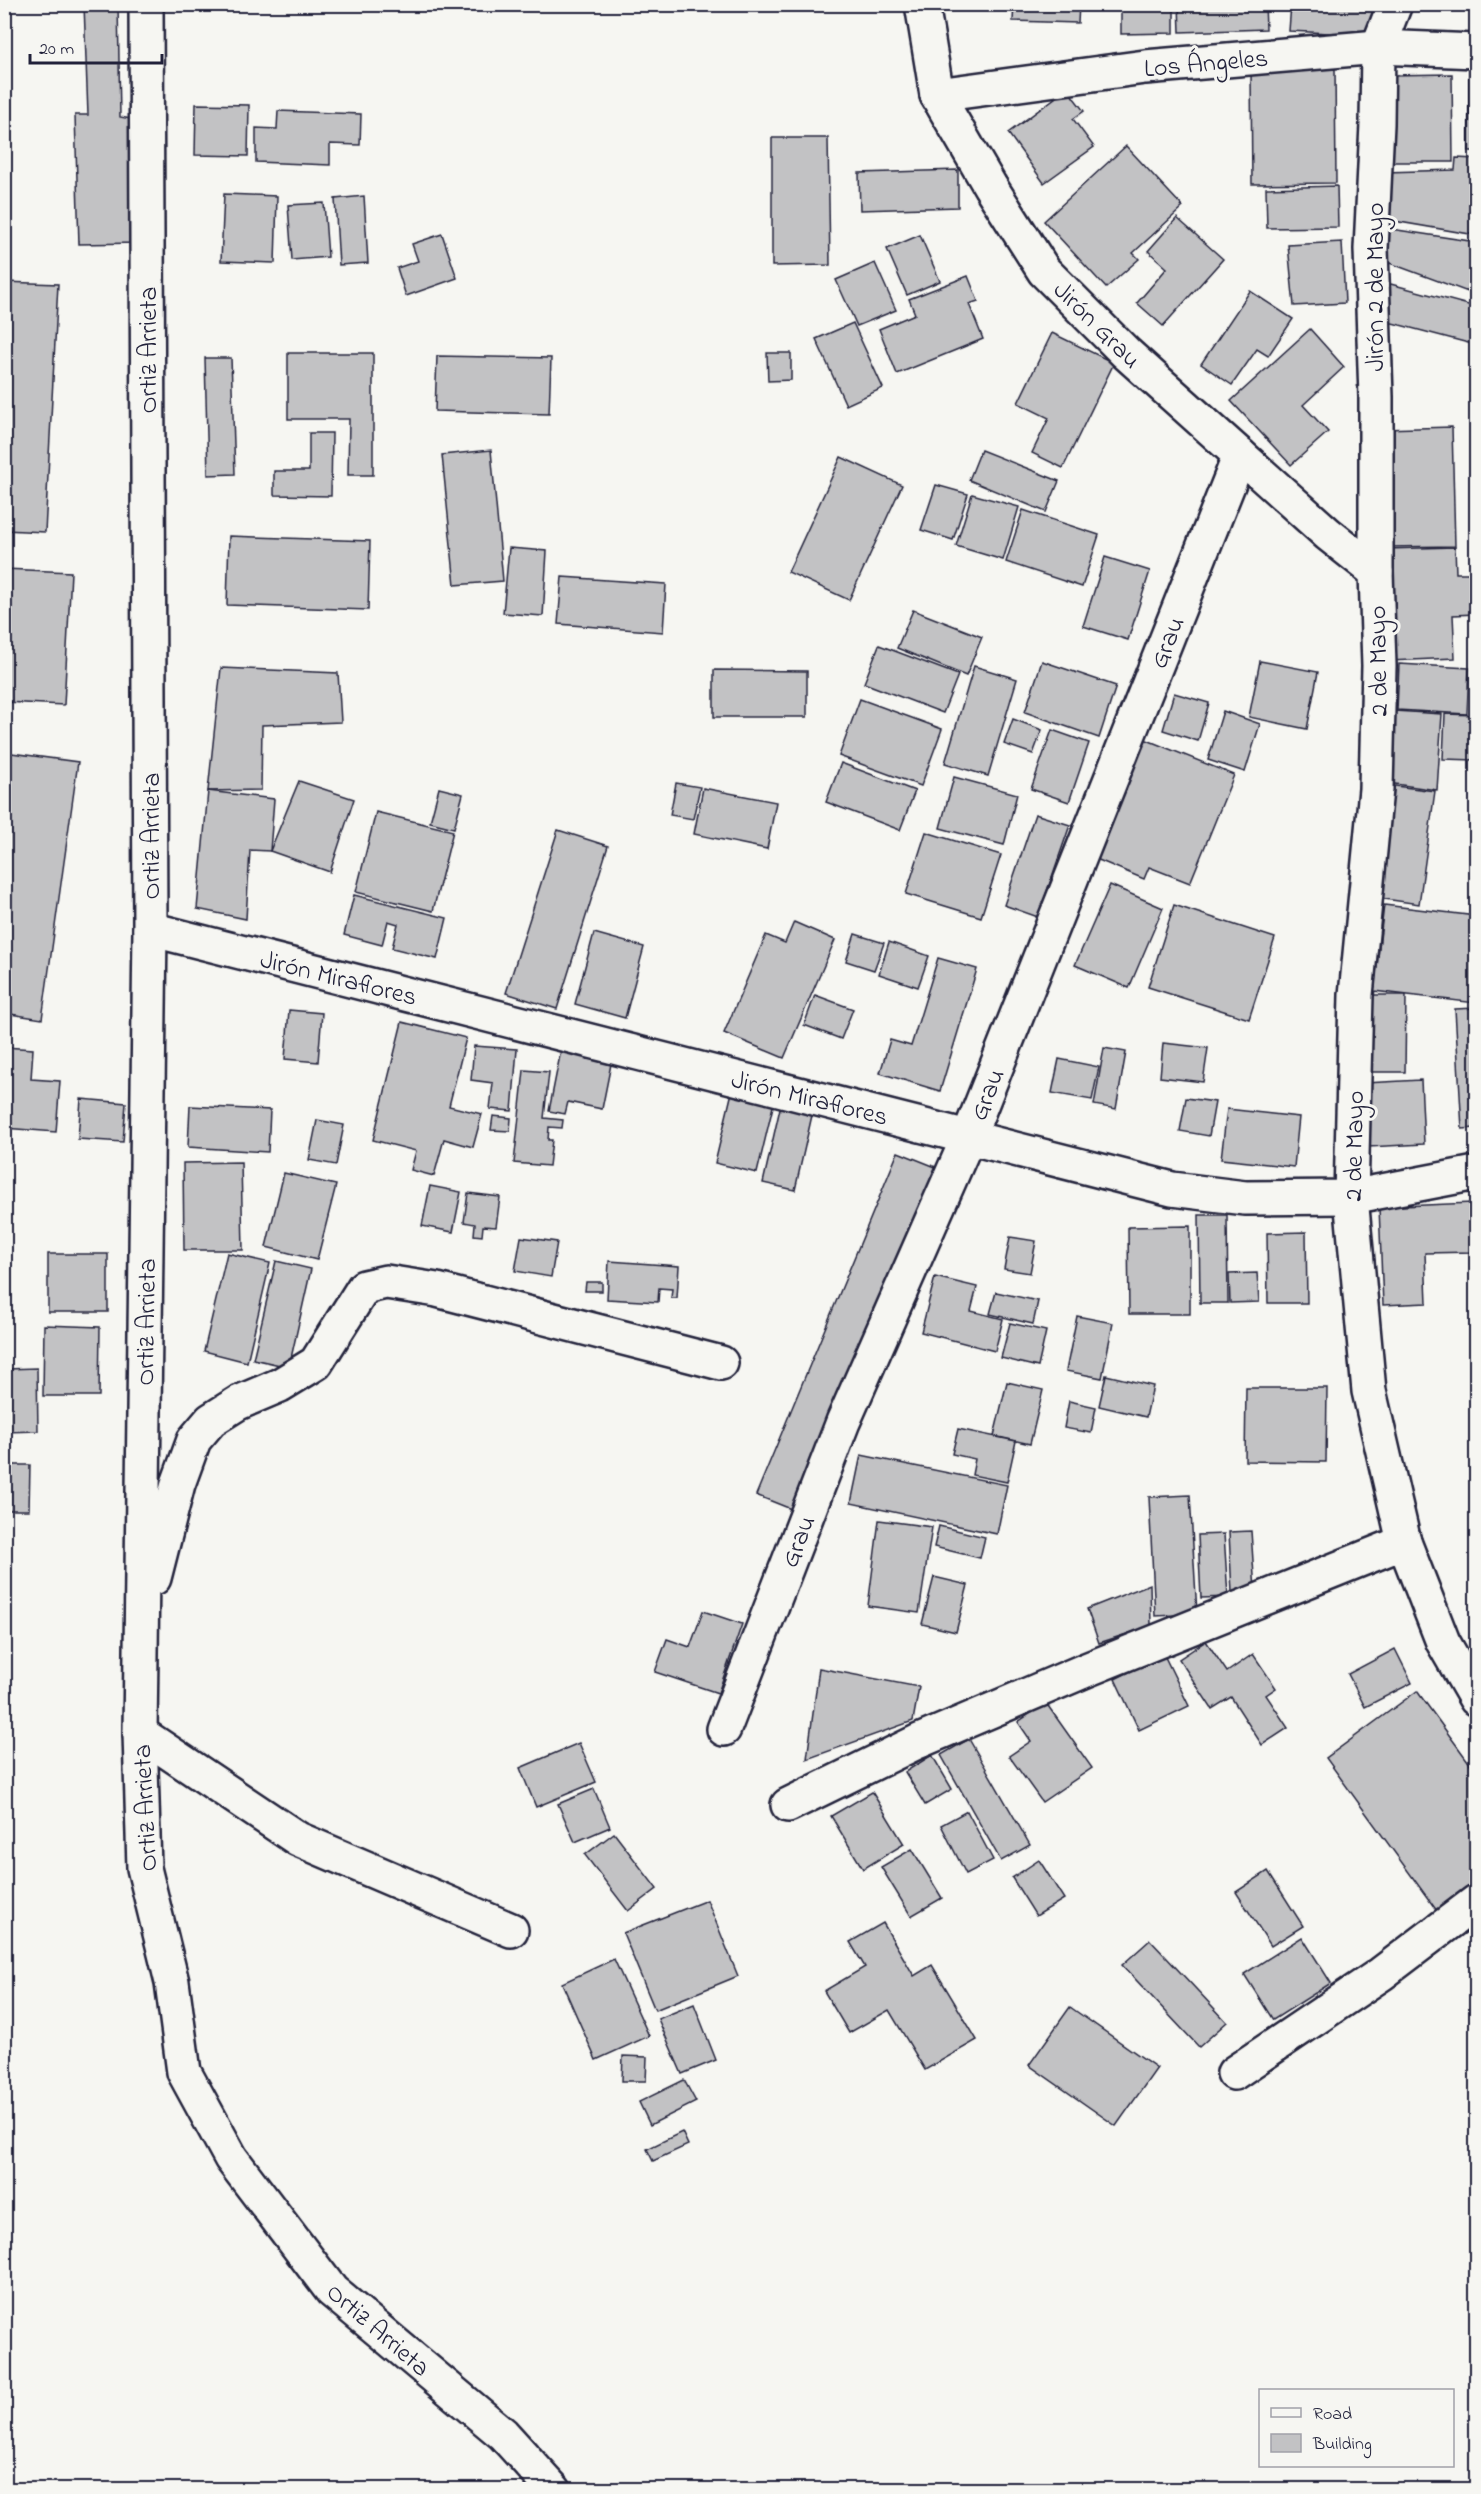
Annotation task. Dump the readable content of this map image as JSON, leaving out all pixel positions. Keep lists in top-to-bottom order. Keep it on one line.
{"streets":{"street":["Los Ángeles","Jirón 2 de Mayo","Jirón Grau","Ortiz Arrieta","Grau","2 de Mayo","Jirón Miraflores"]},"crossings":[["Los Ángeles","Jirón 2 de Mayo"],["Los Ángeles","Jirón Grau"],["Jirón 2 de Mayo","Jirón Grau"],["Jirón 2 de Mayo","2 de Mayo"],["Jirón Grau","Grau"],["Jirón Grau","2 de Mayo"],["Ortiz Arrieta","Jirón Miraflores"],["Grau","Jirón Miraflores"],["2 de Mayo","Jirón Miraflores"]],"legend":["Road","Building"],"scale_bar":"20 m"}
